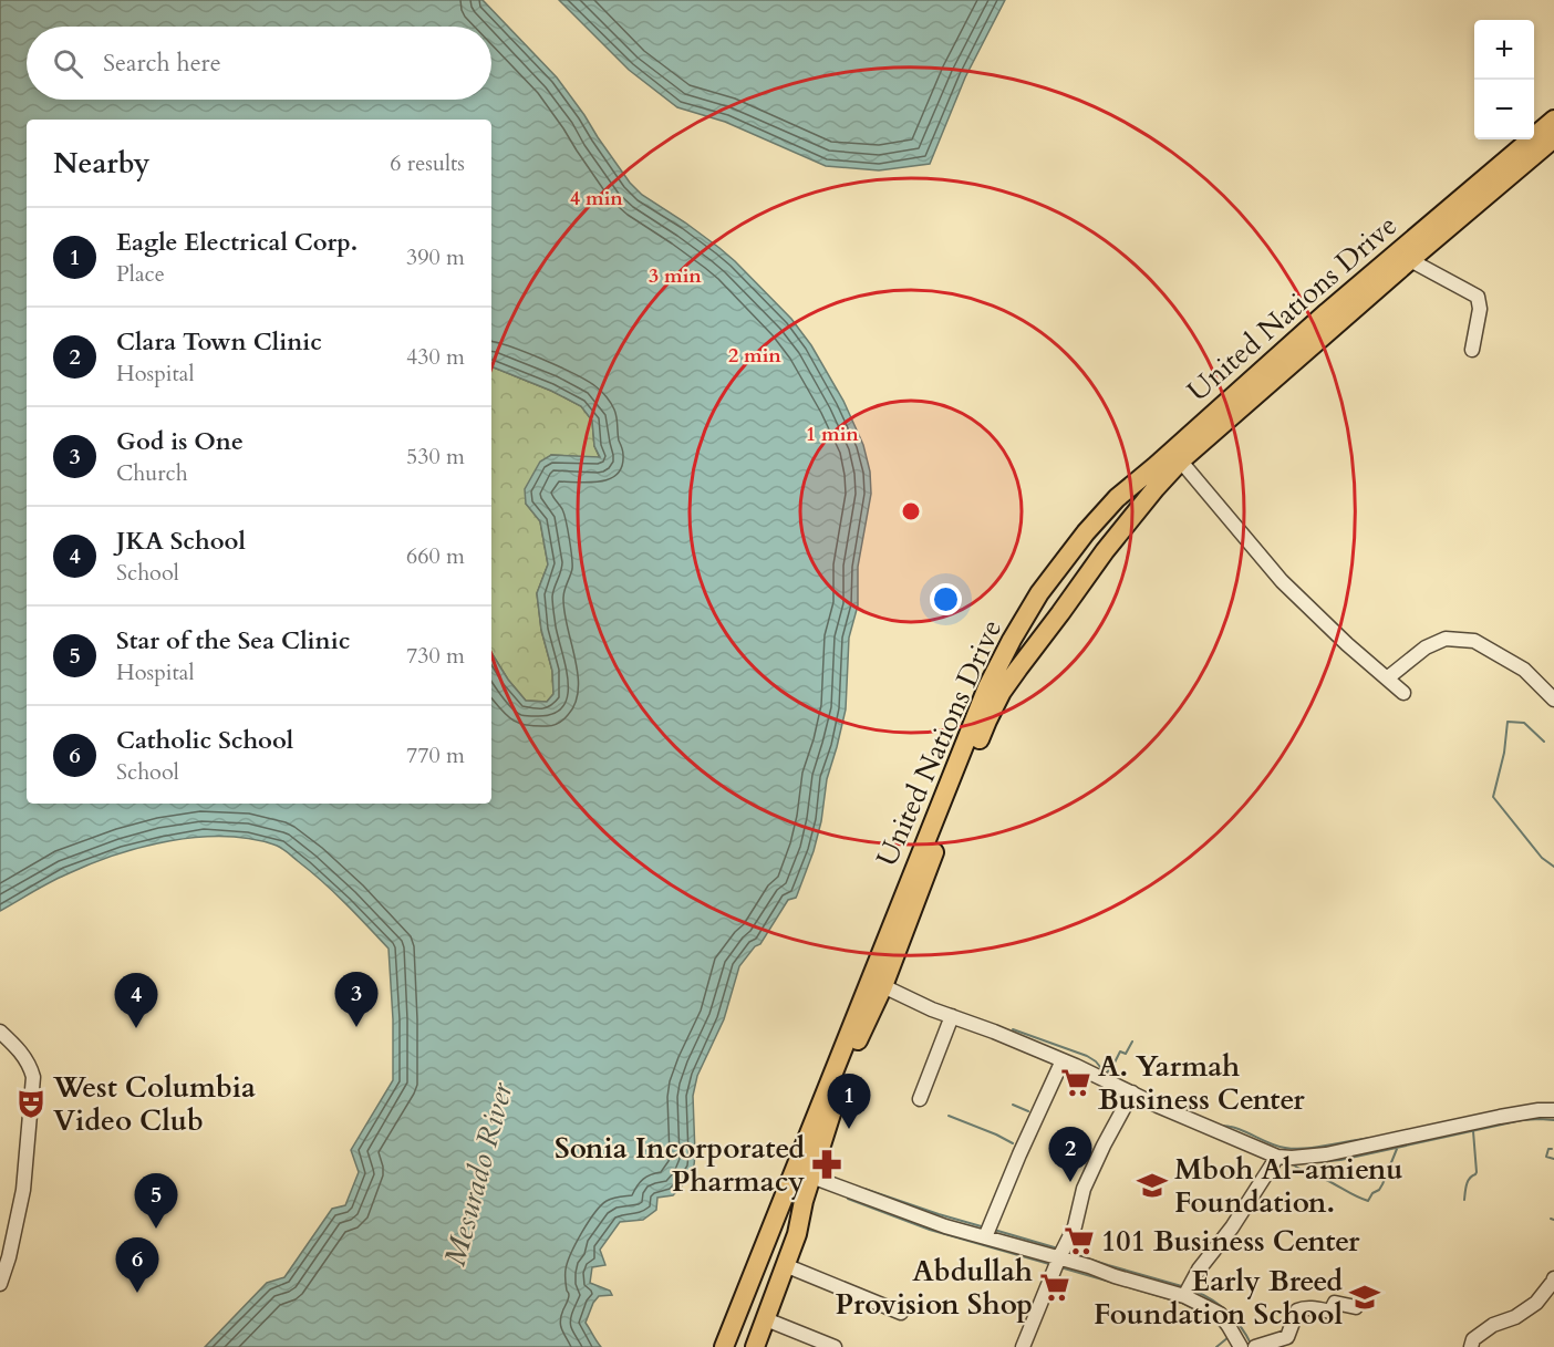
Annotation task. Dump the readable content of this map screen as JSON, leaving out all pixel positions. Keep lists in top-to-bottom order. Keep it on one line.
{"streets":{"highway":["United Nations Drive"]},"water":["Mesurado River"],"places":{"supermarket":["A. Yarmah Business Center","101 Business Center","Abdullah Provision Shop"],"theatre":["West Columbia Video Club"],"pharmacy":["Sonia Incorporated Pharmacy"],"school or university":["Mboh Al-amienu Foundation.","Early Breed Foundation School"]},"page":{"map_buttons":["+","−"],"search":"Search here","heading":["Nearby","6 results"],"list":[{"mark":"1","name":"Eagle Electrical Corp.","note":"Place","value":"390 m"},{"mark":"2","name":"Clara Town Clinic","note":"Hospital","value":"430 m"},{"mark":"3","name":"God is One","note":"Church","value":"530 m"},{"mark":"4","name":"JKA School","note":"School","value":"660 m"},{"mark":"5","name":"Star of the Sea Clinic","note":"Hospital","value":"730 m"},{"mark":"6","name":"Catholic School","note":"School","value":"770 m"}],"pins":["3","4","1","2","5","6"]},"rings":["4 min","3 min","2 min","1 min"]}
